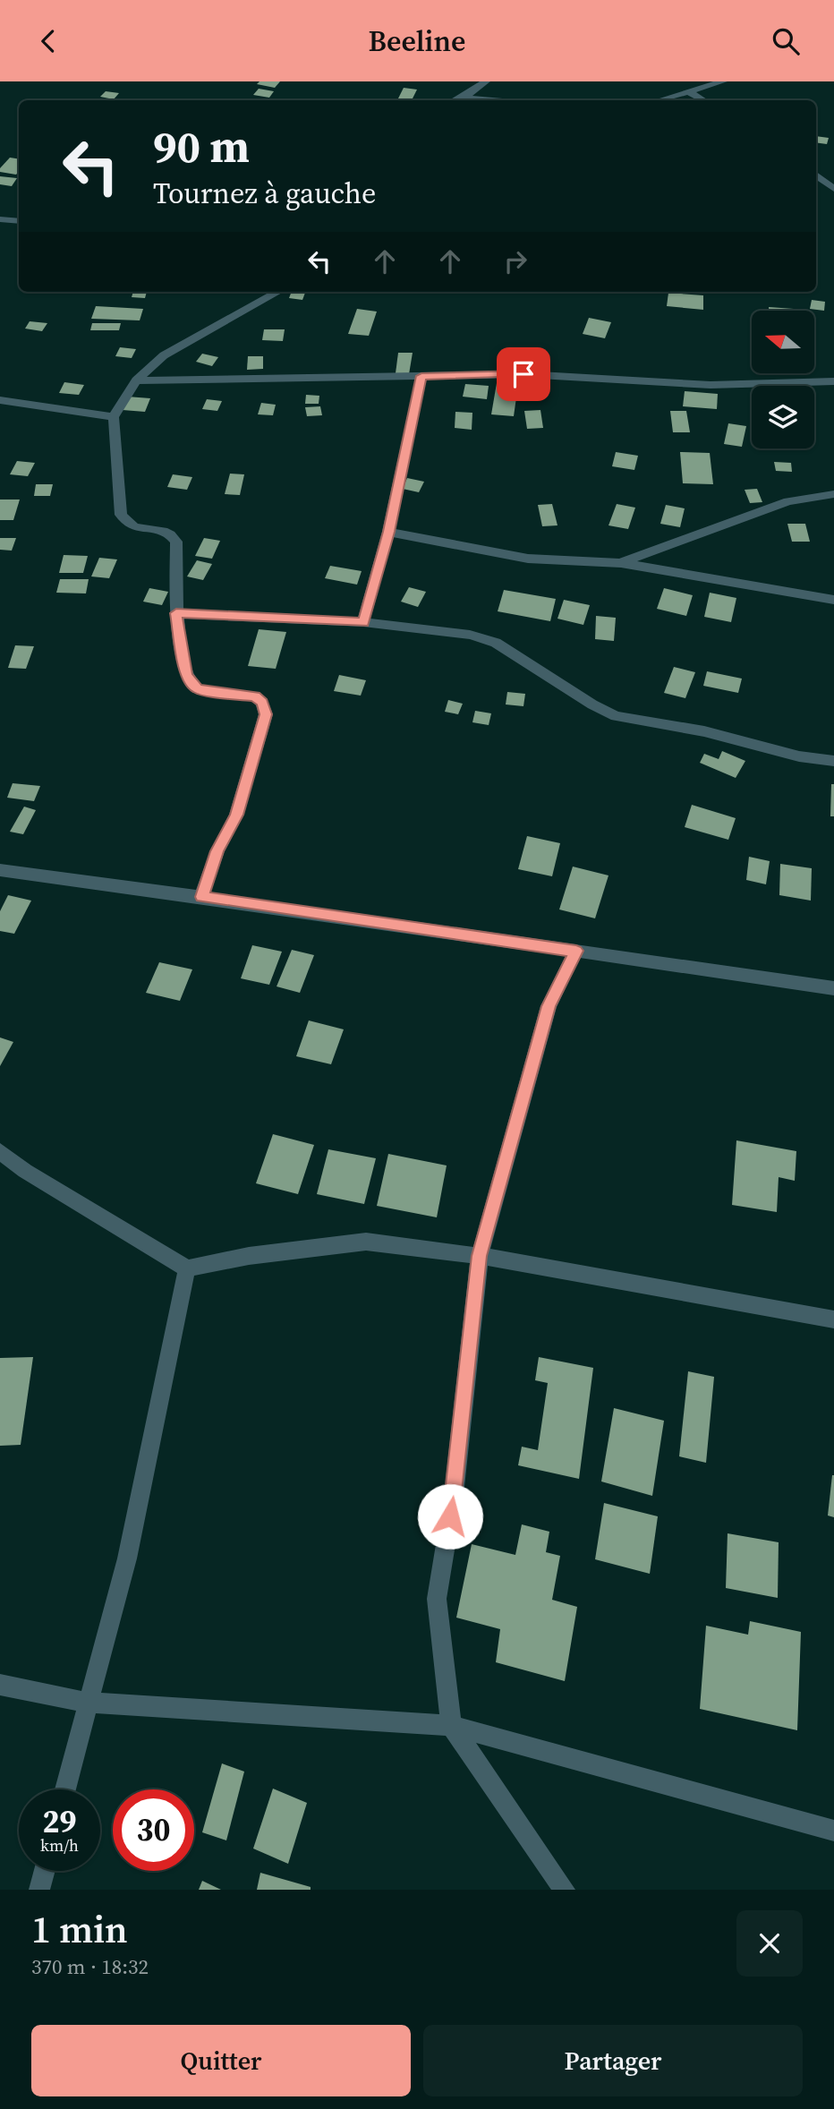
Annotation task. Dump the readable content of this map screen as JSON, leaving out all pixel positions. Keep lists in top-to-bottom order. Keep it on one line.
{"north":"left","page":{"header":"Beeline","turn":["90 m","Tournez à gauche"],"speed":"29 km/h","limit":"30","heading":["1 min","370 m · 18:32"],"buttons":["Quitter","Partager"]}}
